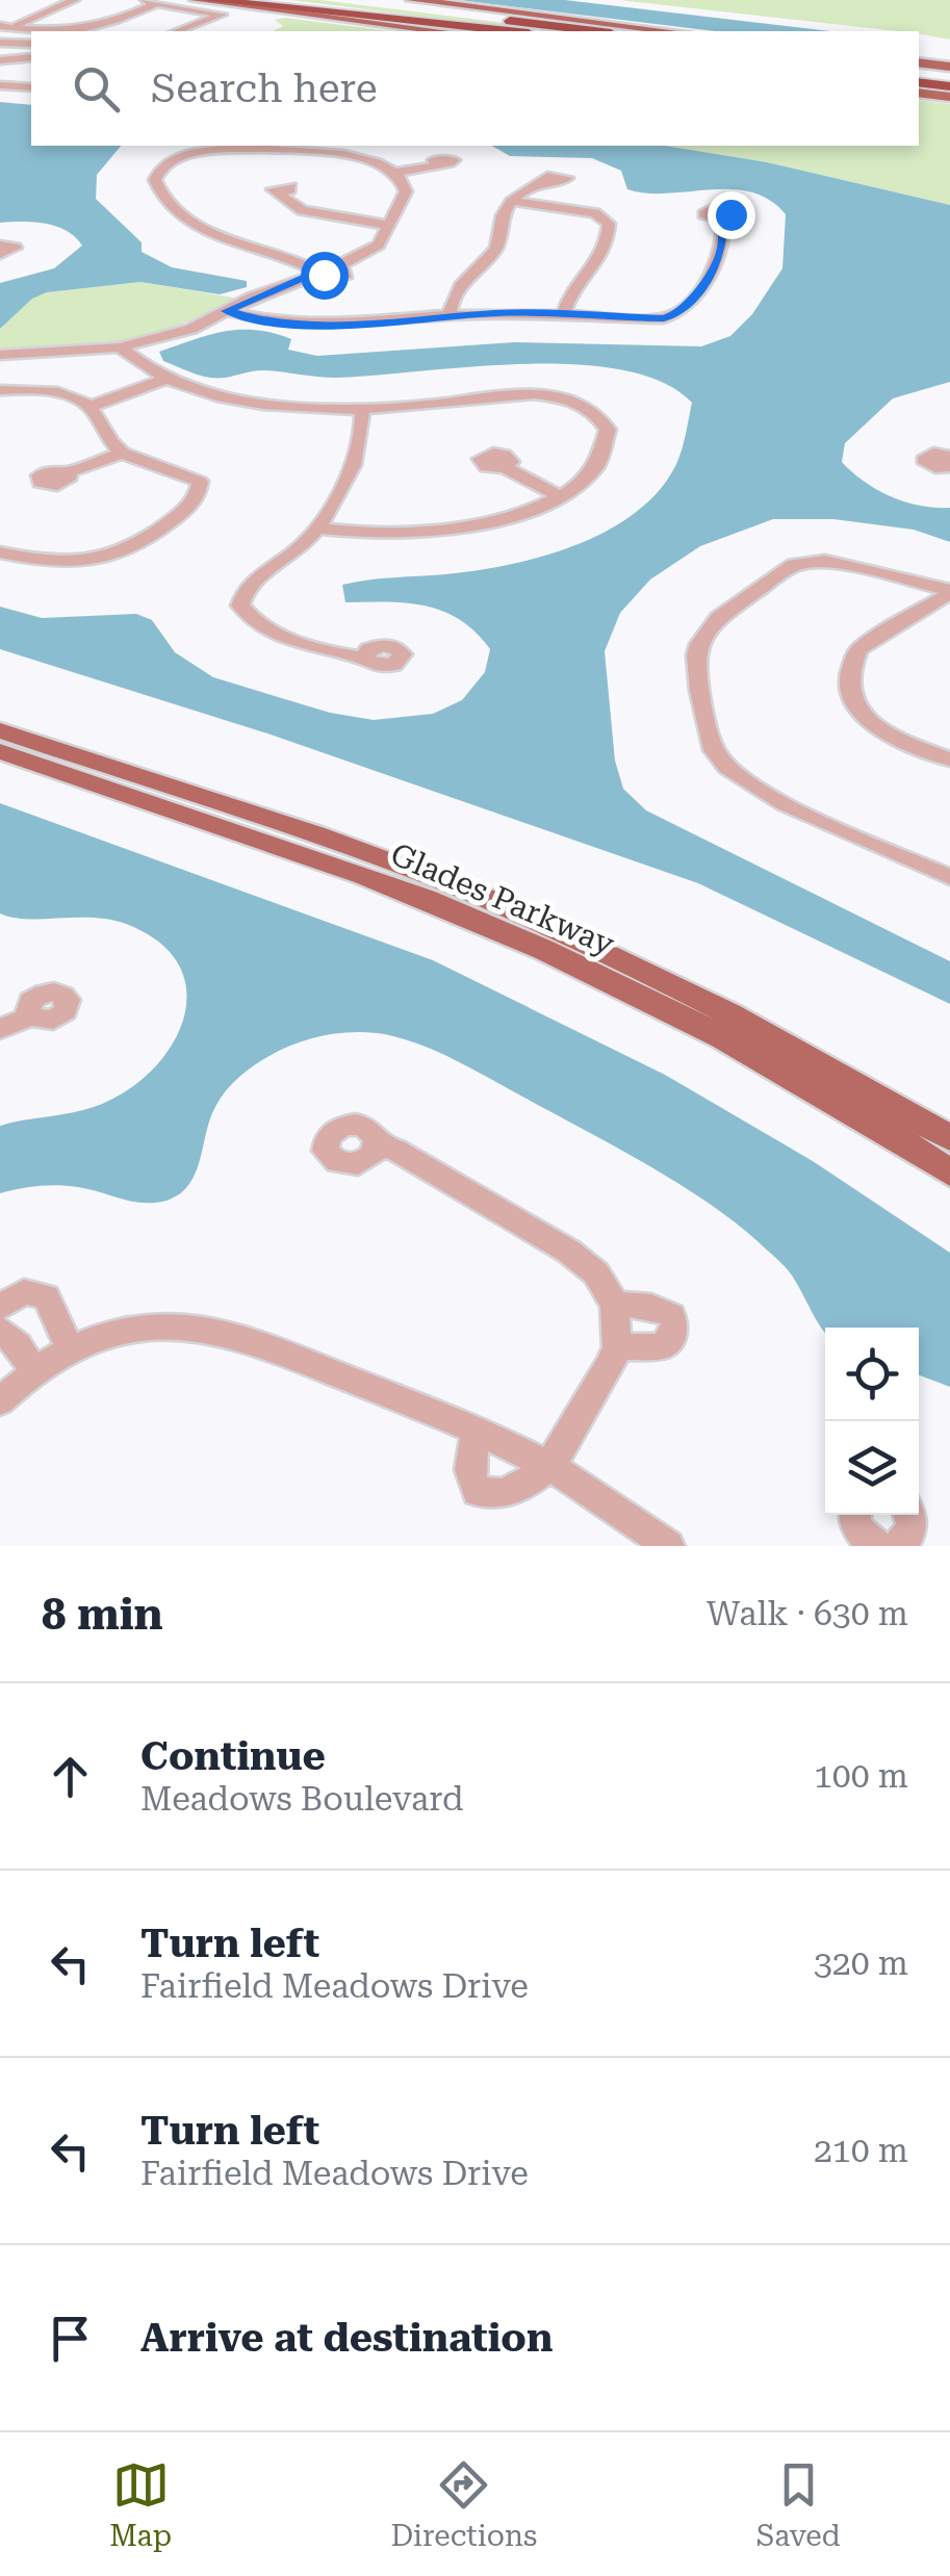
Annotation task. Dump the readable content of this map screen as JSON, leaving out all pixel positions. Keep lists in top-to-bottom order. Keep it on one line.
{"streets":{"main road":["Glades Parkway"]},"page":{"search":"Search here","heading":["8 min","Walk · 630 m"],"list":[["Continue","Meadows Boulevard","100 m"],["Turn left","Fairfield Meadows Drive","320 m"],["Turn left","Fairfield Meadows Drive","210 m"],"Arrive at destination"],"nav":["Map","Directions","Saved"]}}
